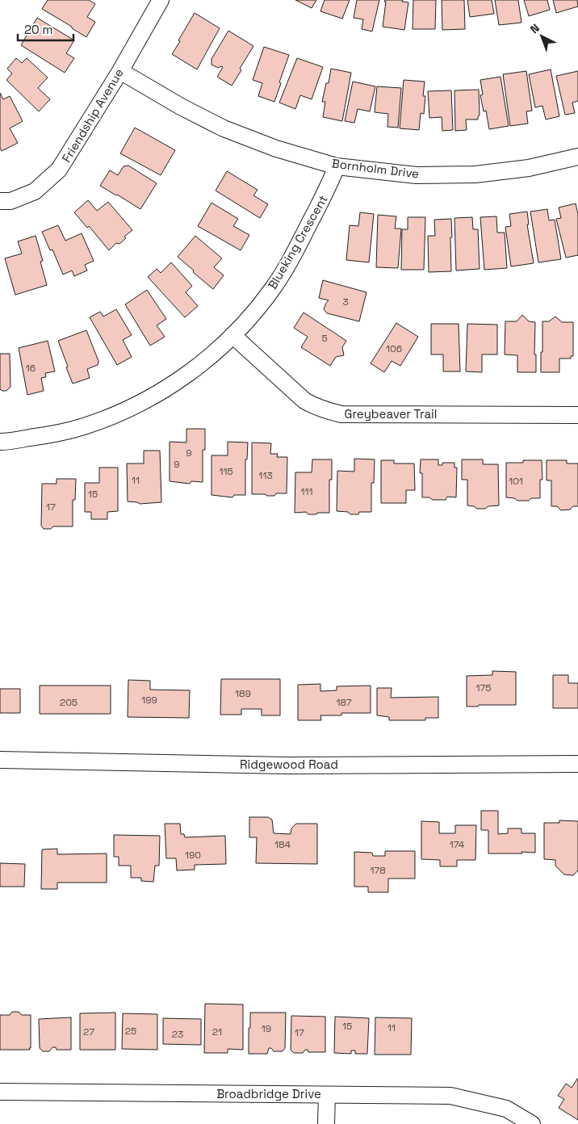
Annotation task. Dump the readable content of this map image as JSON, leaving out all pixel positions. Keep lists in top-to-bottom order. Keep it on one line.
{"streets":{"street":["Friendship Avenue","Bornholm Drive","Blueking Crescent","Greybeaver Trail","Ridgewood Road","Broadbridge Drive"]},"crossings":[["Friendship Avenue","Bornholm Drive"],["Bornholm Drive","Blueking Crescent"],["Blueking Crescent","Greybeaver Trail"]],"house_numbers":["3","5","106","16","9","9","115","113","11","101","111","15","17","175","189","199","205","187","184","174","190","178","15","11","19","25","27","21","17","23"],"scale_bar":"20 m","north":"top left"}
